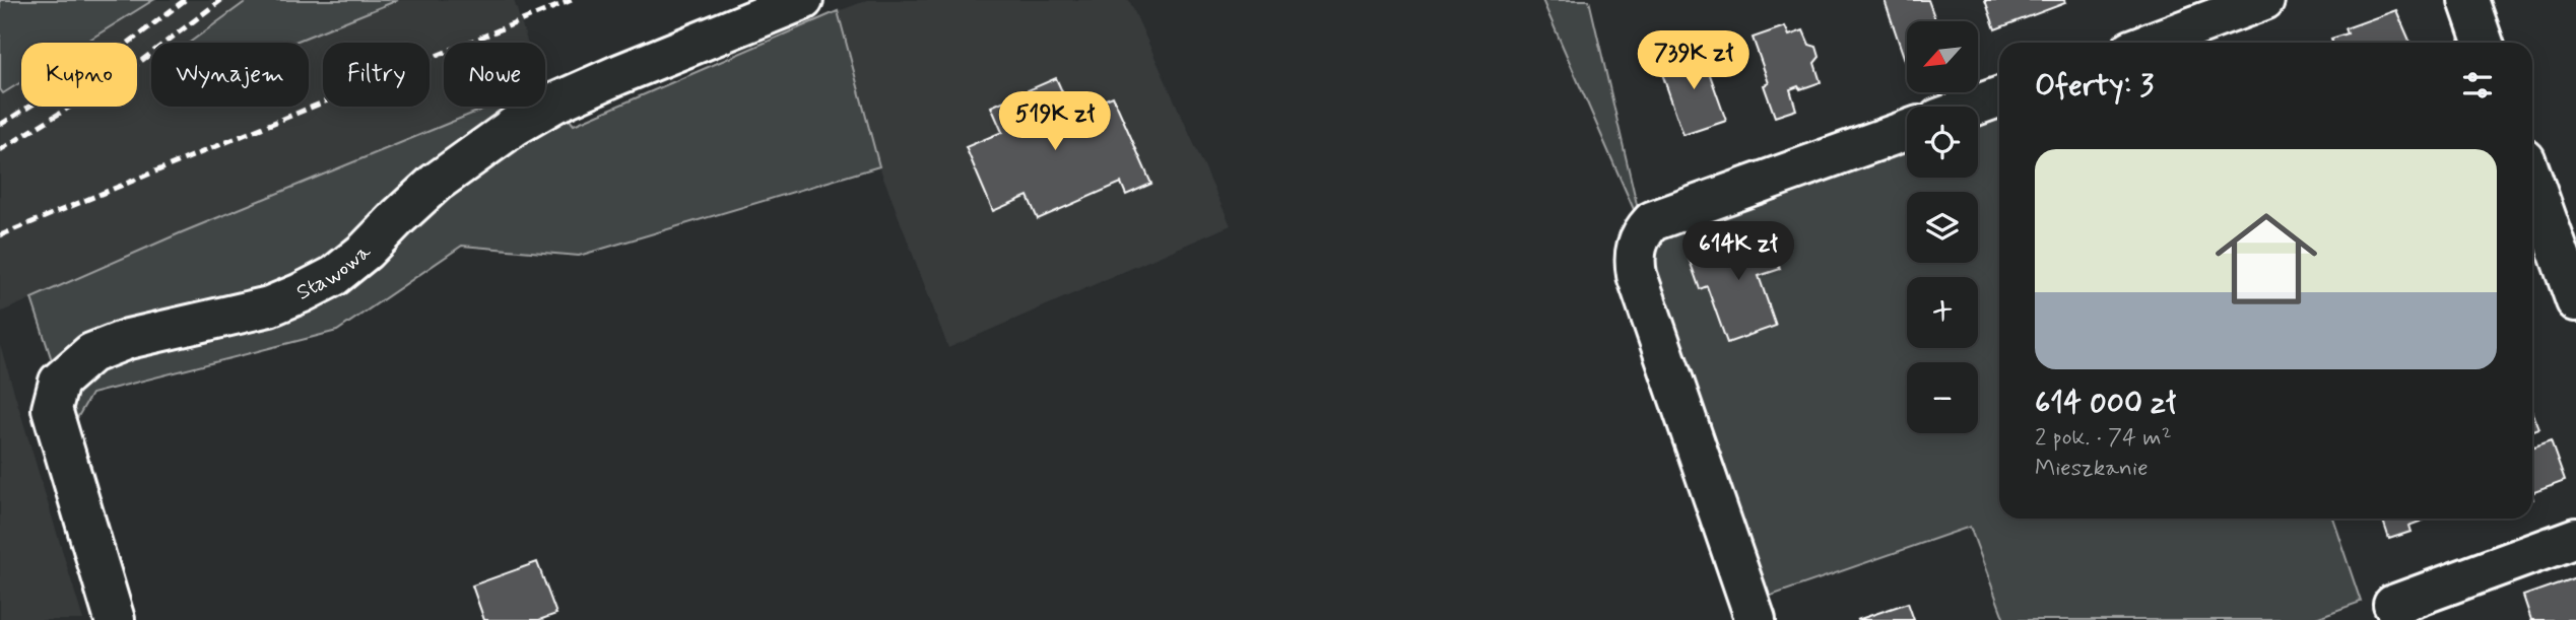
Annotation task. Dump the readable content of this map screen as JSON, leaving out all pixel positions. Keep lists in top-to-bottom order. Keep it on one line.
{"streets":{"street":["Stawowa"]},"north":"bottom left","page":{"map_buttons":["+","−"],"price":["739K zł","519K zł","614K zł"],"chip":["Kupno","Wynajem","Filtry","Nowe"],"heading":"Oferty: 3","list":[{"name":"614 000 zł","note":"2 pok. · 74 m² · Mieszkanie"}]}}
